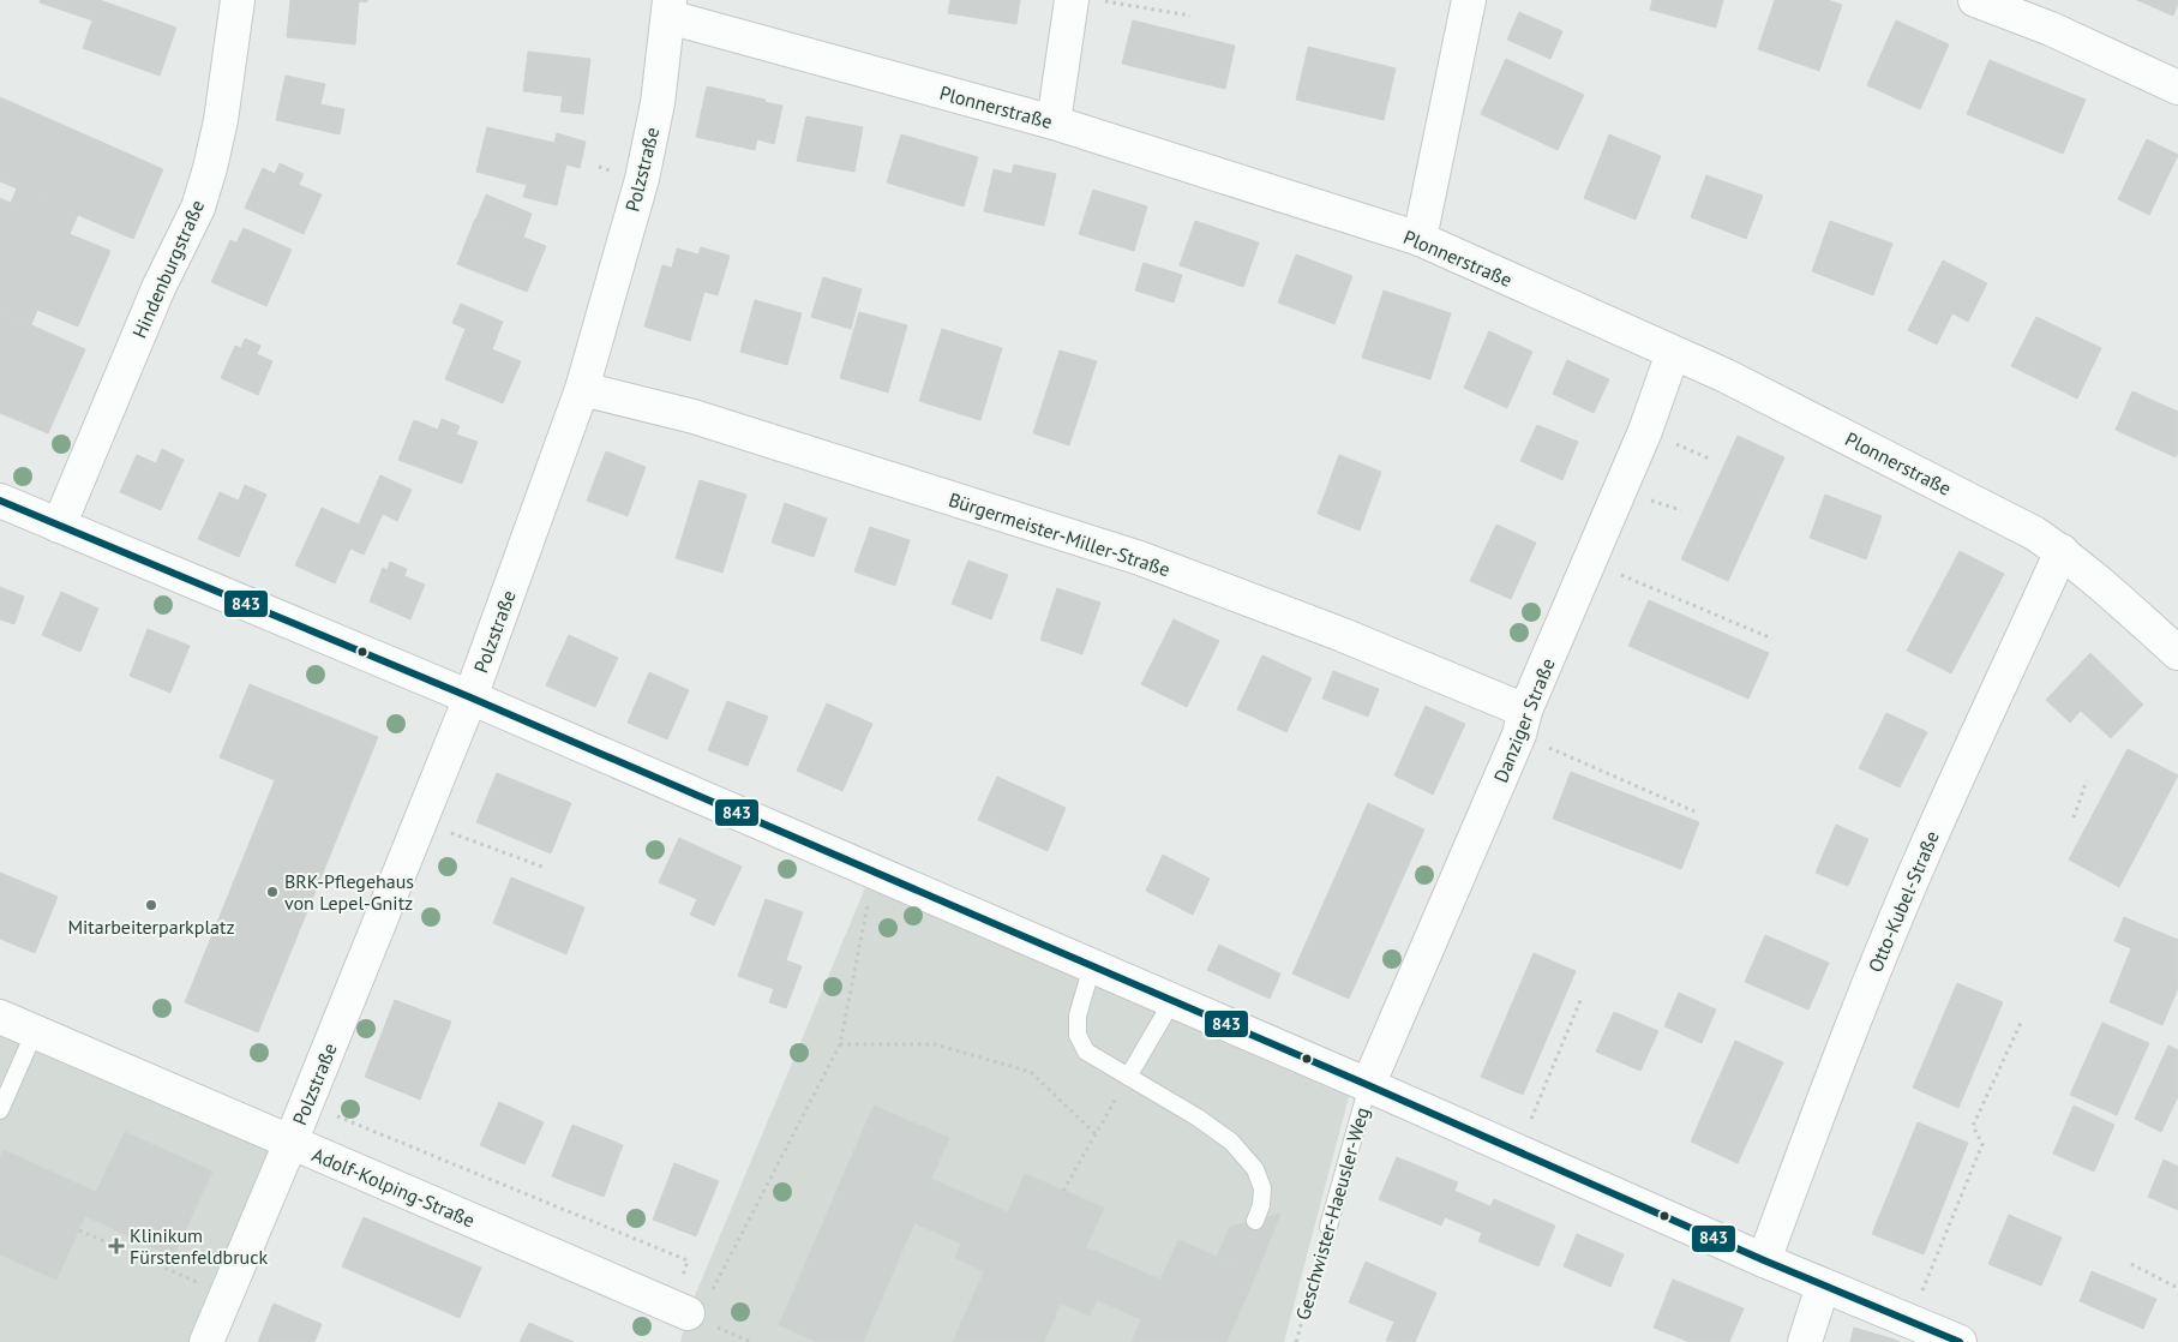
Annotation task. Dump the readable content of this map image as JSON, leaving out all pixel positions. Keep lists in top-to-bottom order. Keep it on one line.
{"streets":{"street":["Plonnerstraße","Polzstraße","Hindenburgstraße","Bürgermeister-Miller-Straße","Danziger Straße","Otto-Kubel-Straße","Adolf-Kolping-Straße"],"lane":["Geschwister-Haeusler-Weg"]},"crossings":[["Plonnerstraße","Polzstraße"],["Plonnerstraße","Danziger Straße"],["Plonnerstraße","Otto-Kubel-Straße"],["Polzstraße","Bürgermeister-Miller-Straße"],["Polzstraße","Adolf-Kolping-Straße"],["Bürgermeister-Miller-Straße","Danziger Straße"],["Danziger Straße","Geschwister-Haeusler-Weg"]],"places":{"other":["BRK-Pflegehaus von Lepel-Gnitz","Mitarbeiterparkplatz"],"health":["Klinikum Fürstenfeldbruck"]},"lines":["transit line 843"]}
